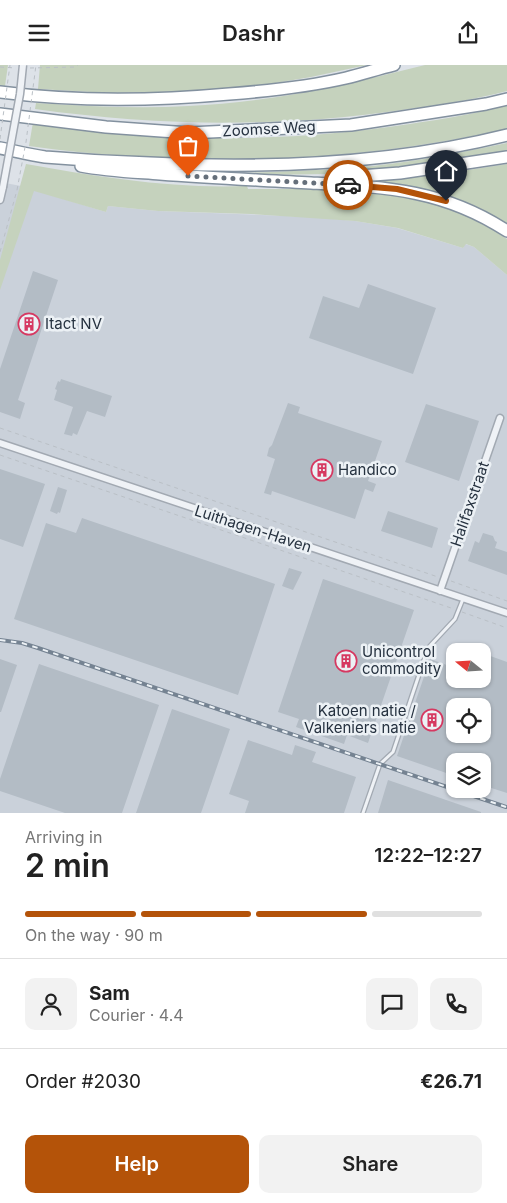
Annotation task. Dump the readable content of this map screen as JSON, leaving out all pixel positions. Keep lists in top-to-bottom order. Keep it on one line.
{"streets":{"highway":["Zoomse Weg"],"street":["Halifaxstraat","Luithagen-Haven"]},"crossings":[["Halifaxstraat","Luithagen-Haven"]],"places":{"building":["Itact NV","Handico","Unicontrol commodity","Katoen natie / Valkeniers natie"]},"north":"left","page":{"header":"Dashr","heading":["2 min","Arriving in","12:22–12:27"],"panel":["Sam","Courier · 4.4","Order #2030","€26.71"],"bar":"On the way · 90 m","buttons":["Help","Share"]}}
